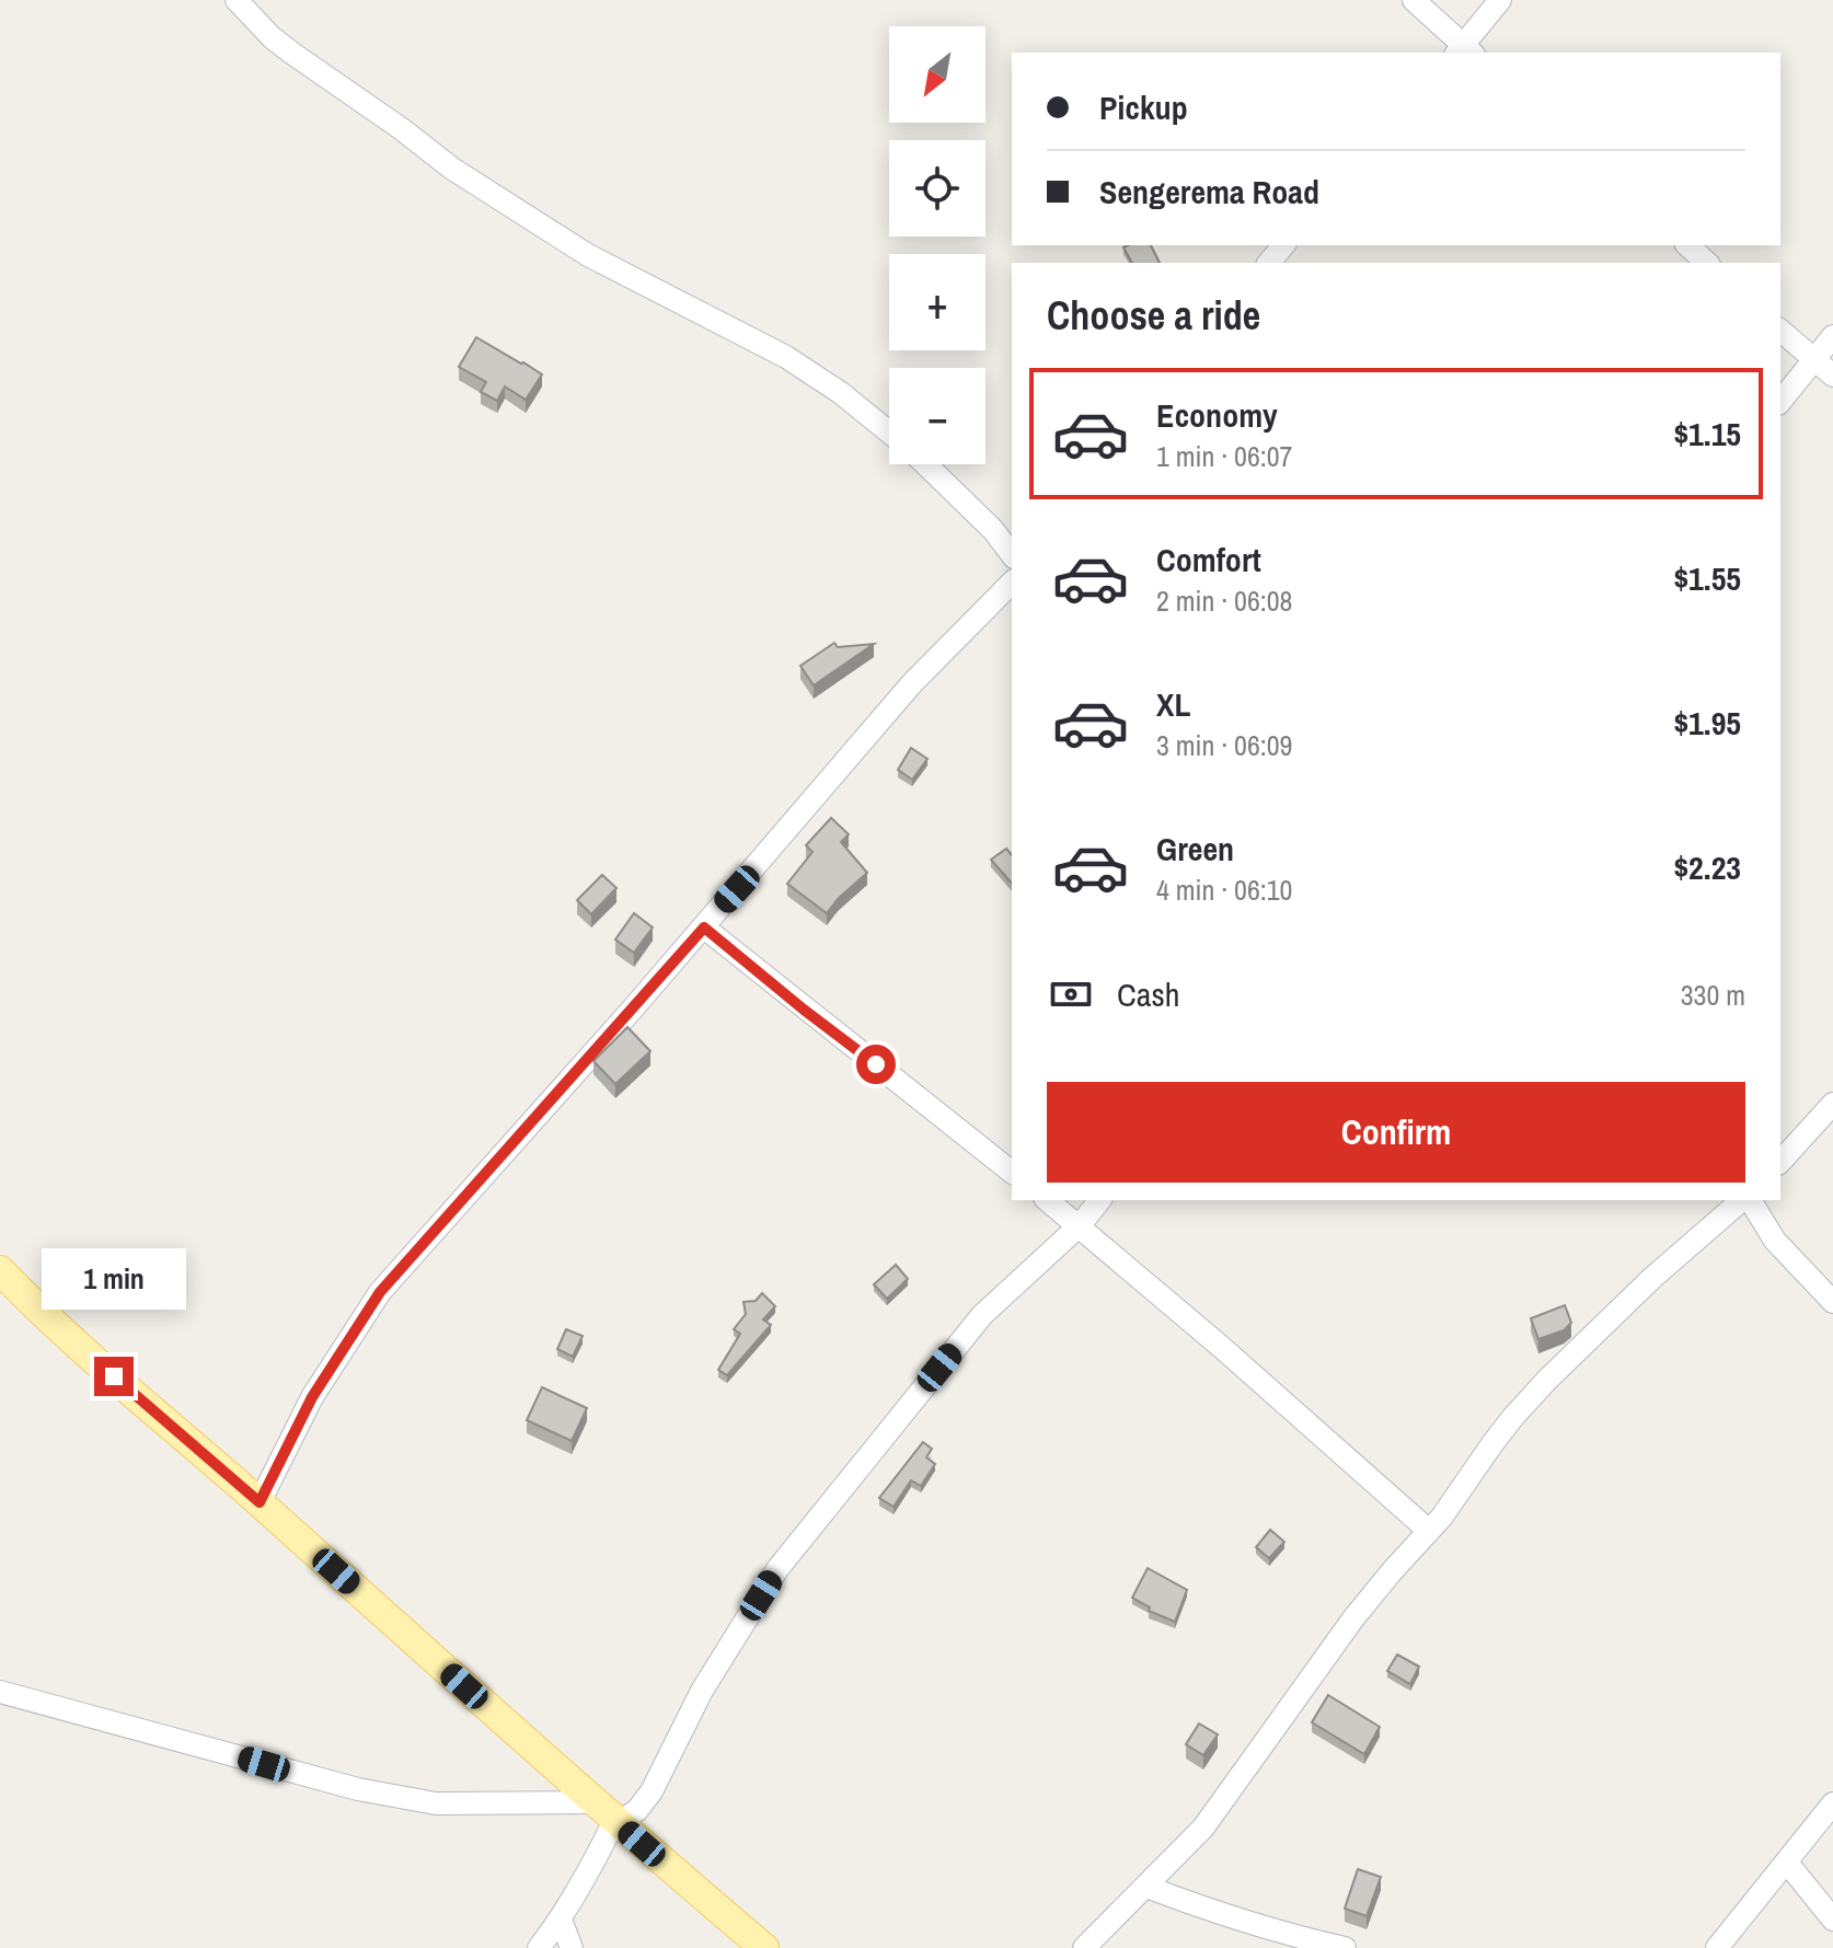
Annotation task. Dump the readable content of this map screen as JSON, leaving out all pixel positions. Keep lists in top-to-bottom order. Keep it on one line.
{"north":"bottom left","page":{"map_buttons":["+","−"],"banner":["Pickup","Sengerema Road"],"heading":"Choose a ride","list":[{"name":"Economy","note":"1 min · 06:07","value":"$1.15"},{"name":"Comfort","note":"2 min · 06:08","value":"$1.55"},{"name":"XL","note":"3 min · 06:09","value":"$1.95"},{"name":"Green","note":"4 min · 06:10","value":"$2.23"}],"pay":["Cash","330 m"],"buttons":"Confirm","bubble":"1 min"}}
